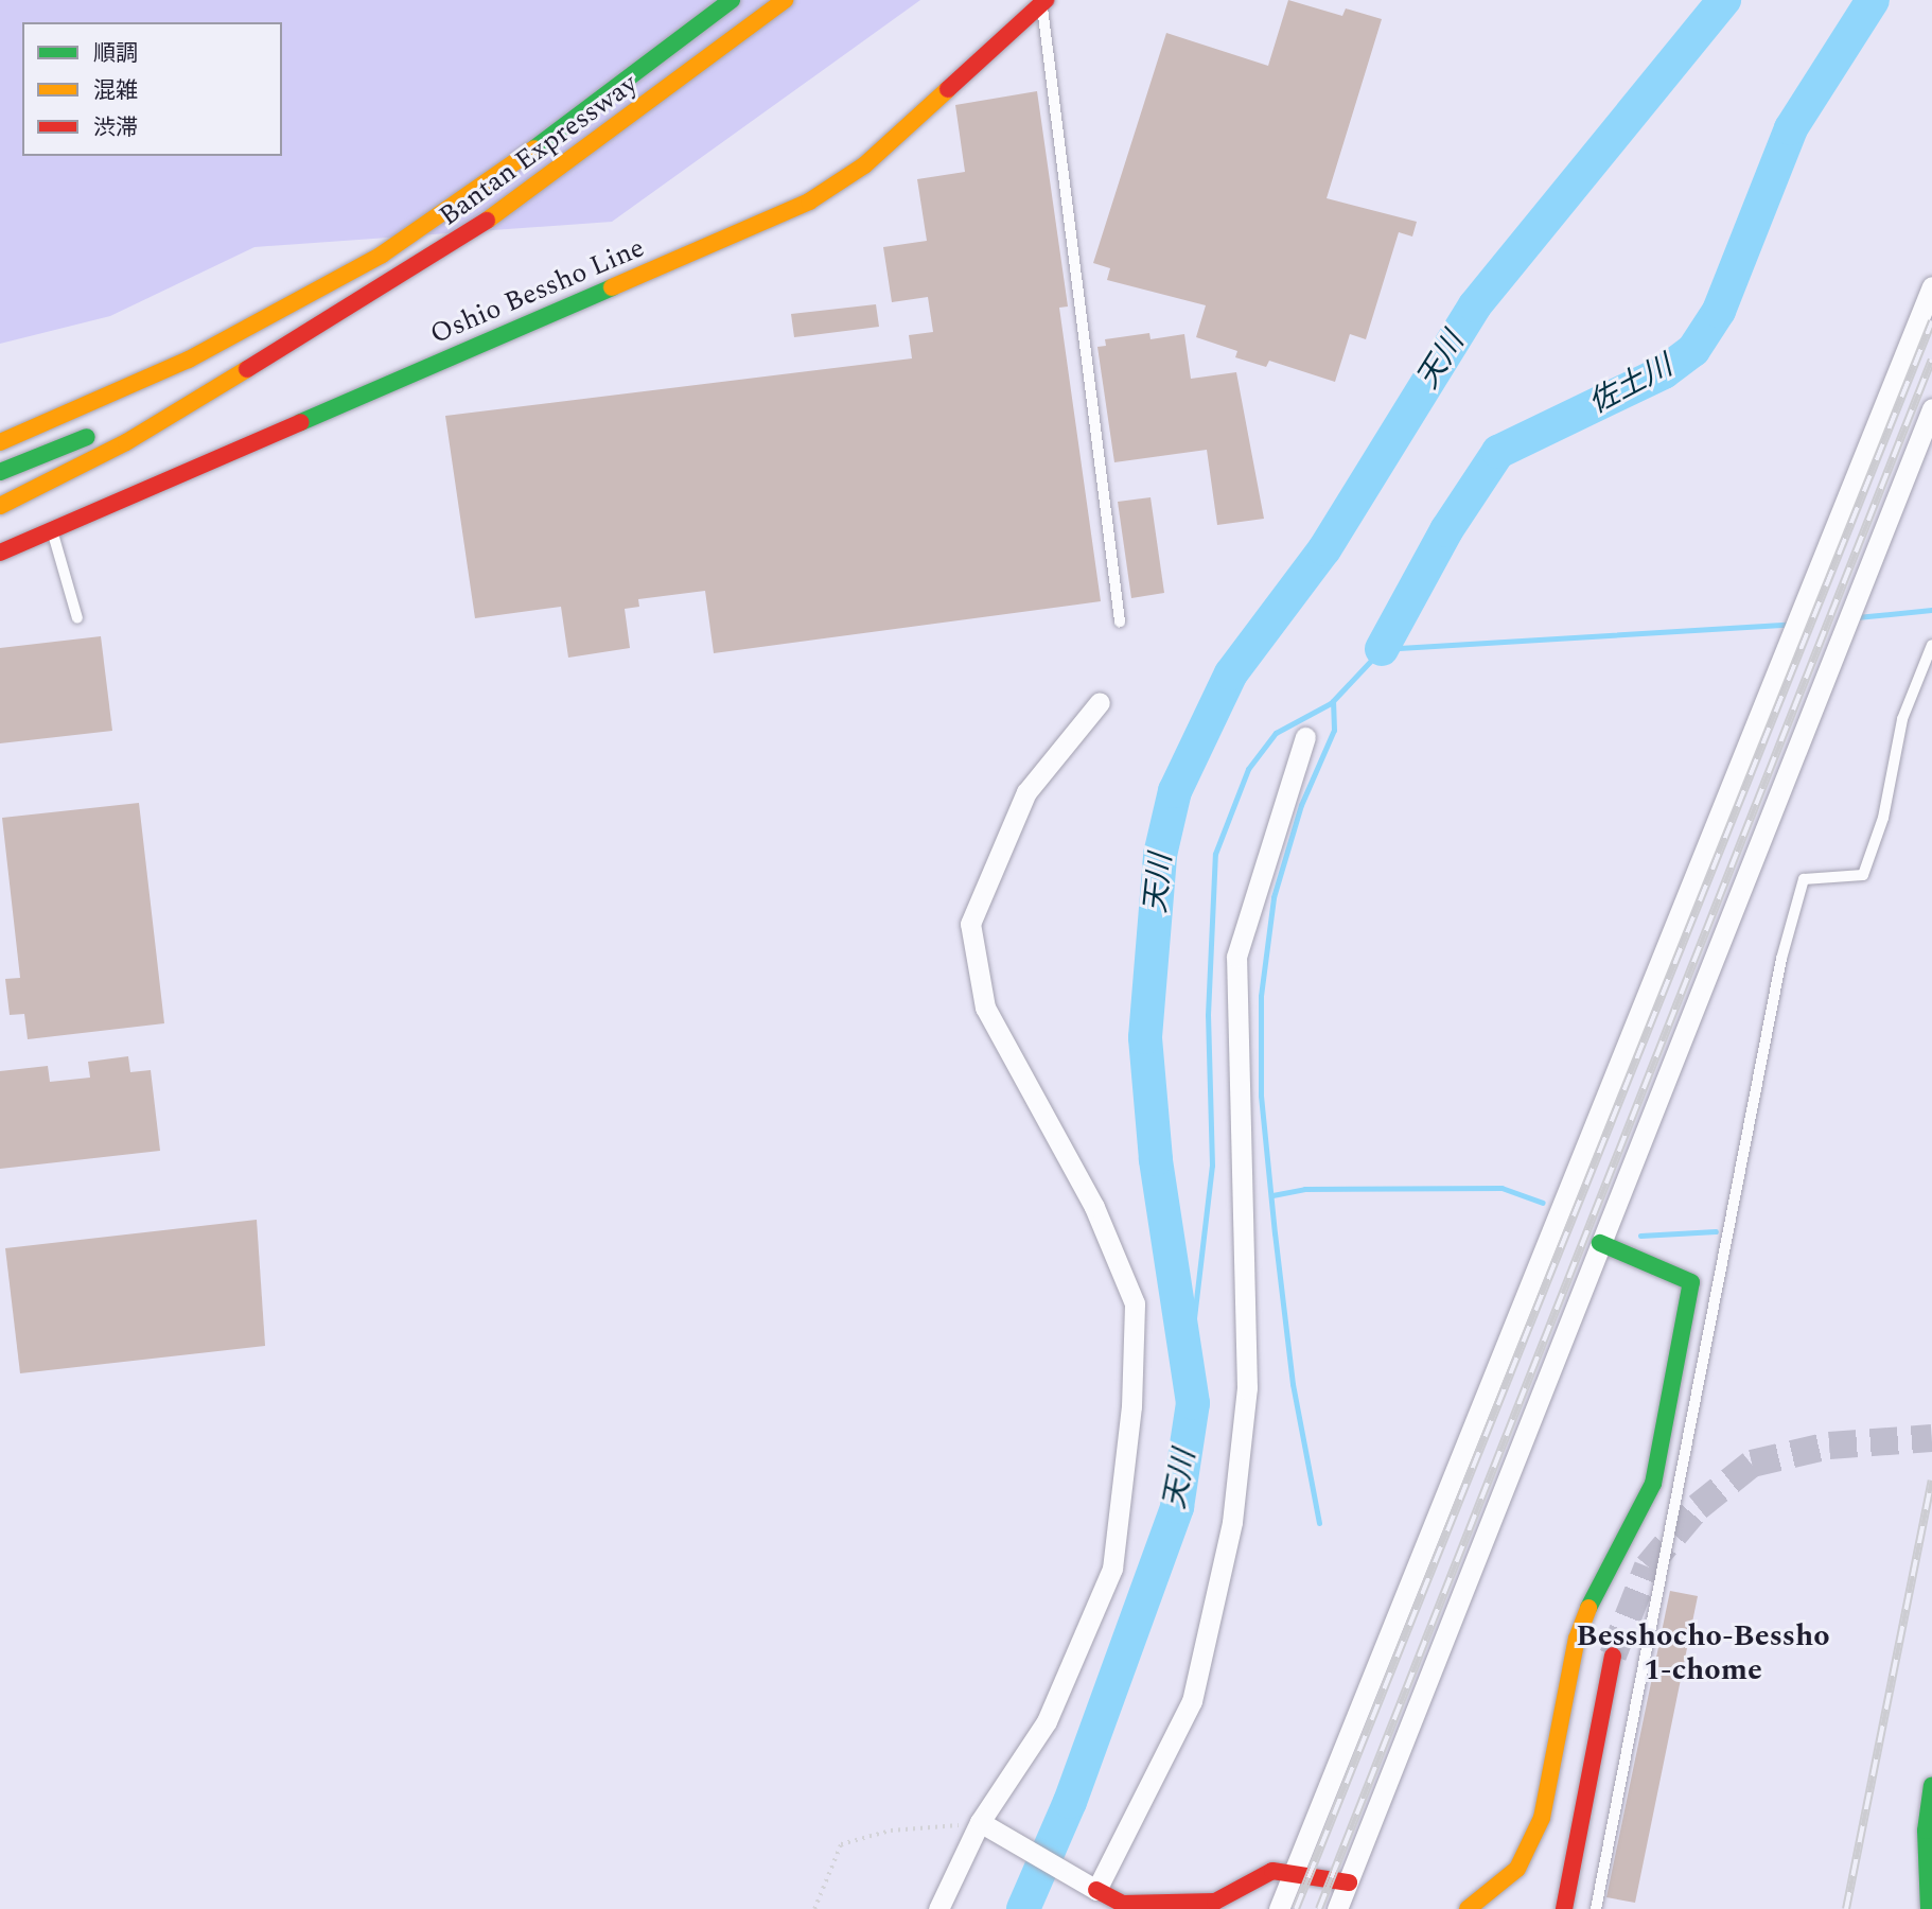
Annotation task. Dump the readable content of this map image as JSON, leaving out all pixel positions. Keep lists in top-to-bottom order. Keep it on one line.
{"streets":{"main road":["Bantan Expressway","Oshio Bessho Line"]},"districts":["Besshocho-Bessho 1-chome"],"water":["天川","佐土川"],"legend":["順調","混雑","渋滞"]}
